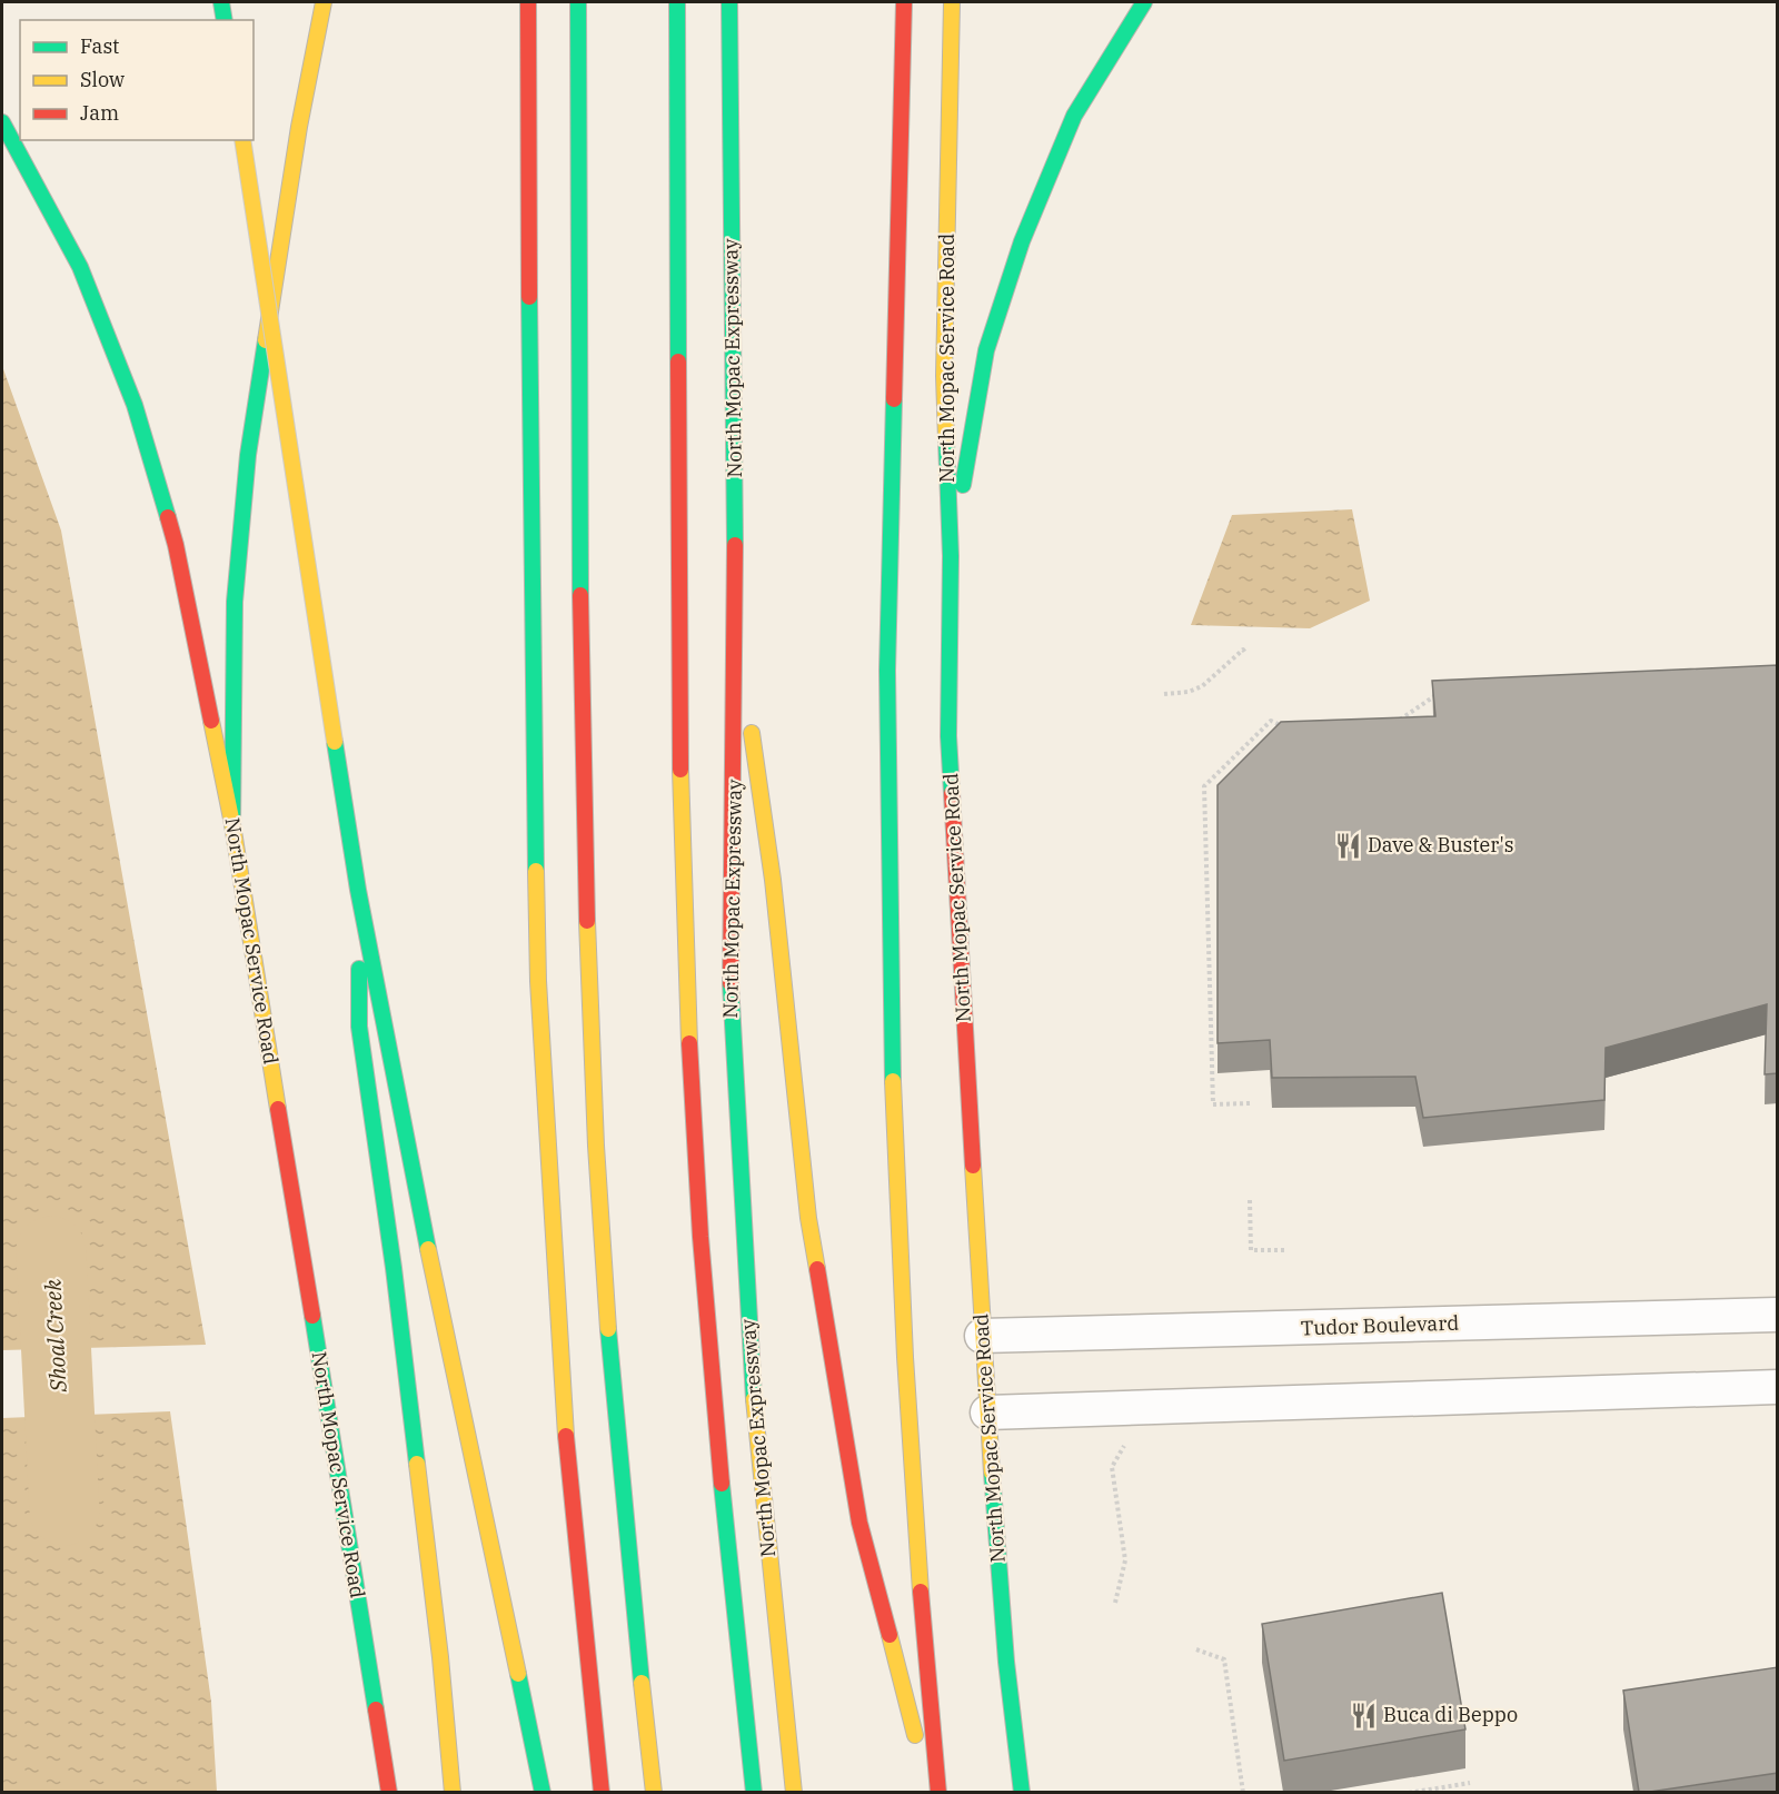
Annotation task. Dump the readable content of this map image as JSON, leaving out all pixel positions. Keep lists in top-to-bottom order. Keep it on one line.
{"streets":{"main road":["North Mopac Expressway","North Mopac Service Road"],"street":["Tudor Boulevard"]},"crossings":[["North Mopac Service Road","Tudor Boulevard"]],"water":["Shoal Creek"],"places":{"restaurant":["Dave & Buster's","Buca di Beppo"]},"legend":["Fast","Slow","Jam"]}
